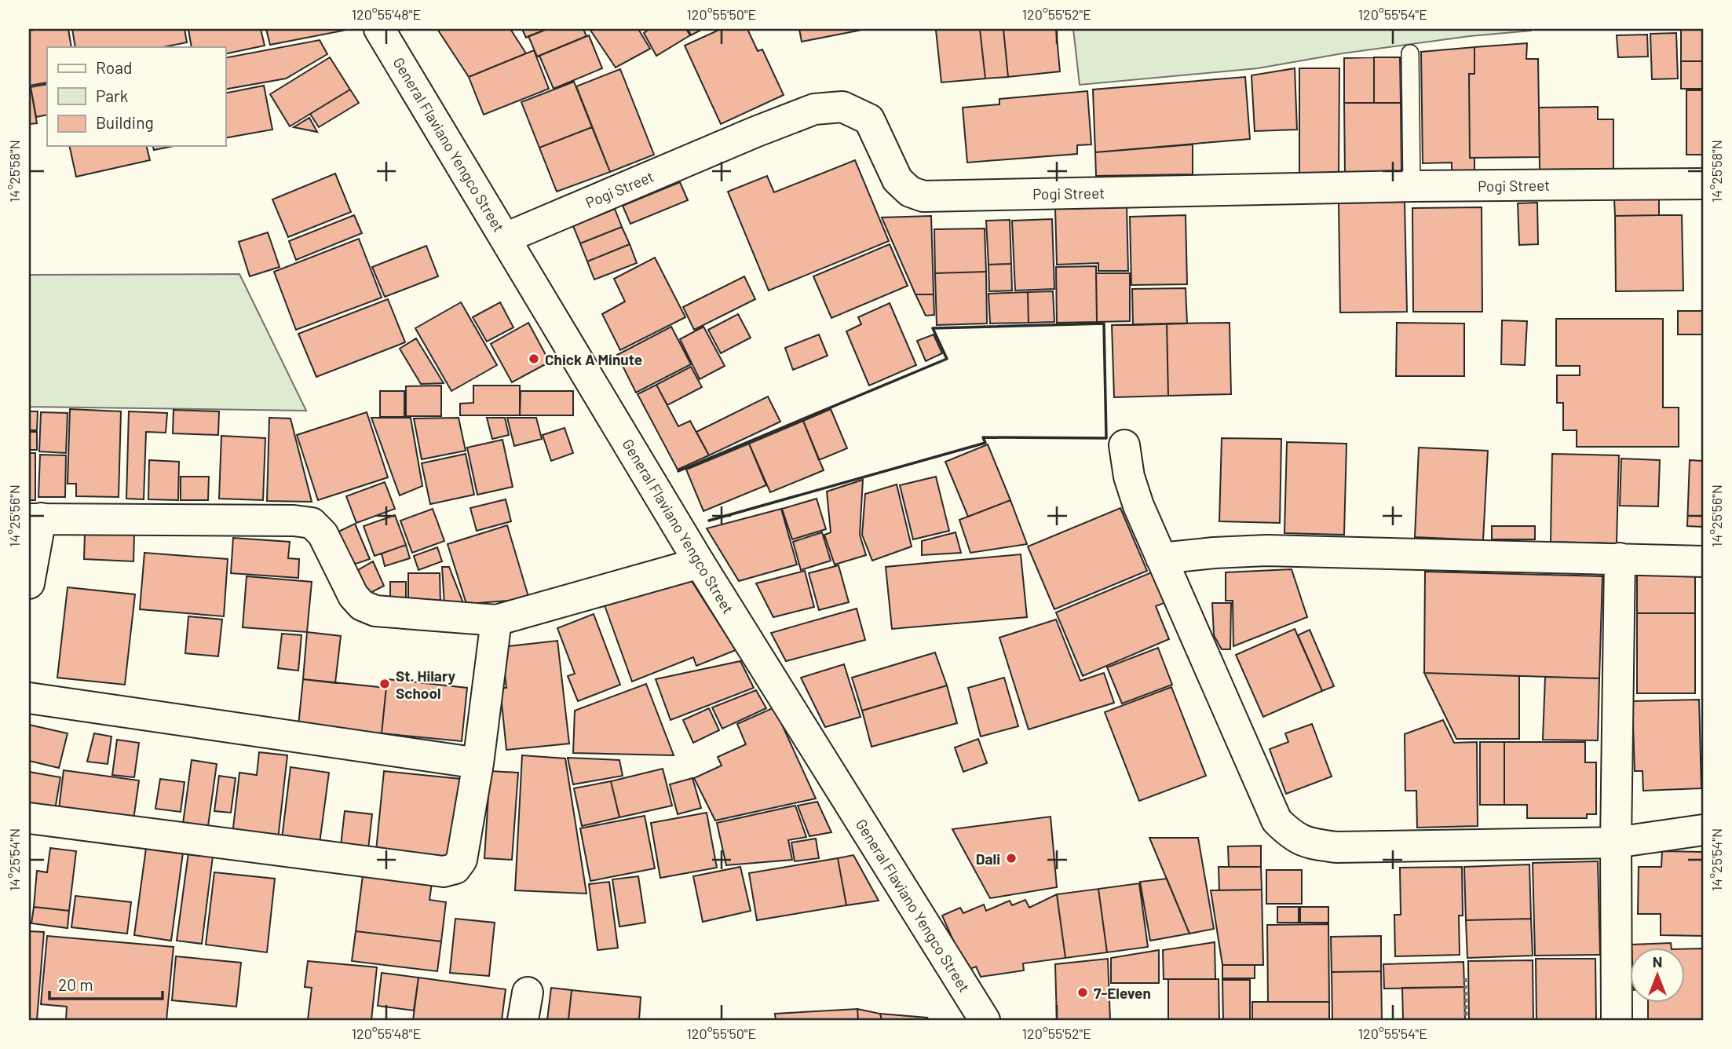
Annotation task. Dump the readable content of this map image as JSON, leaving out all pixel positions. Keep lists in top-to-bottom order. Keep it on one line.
{"streets":{"street":["General Flaviano Yengco Street","Pogi Street"]},"crossings":[["General Flaviano Yengco Street","Pogi Street"]],"places":["Chick A Minute","St. Hilary School","Dali","7-Eleven"],"legend":["Road","Park","Building"],"scale_bar":"20 m","north":"top","coordinates":["120°55'48\"E","120°55'50\"E","120°55'52\"E","120°55'54\"E","14°25'58\"N","14°25'56\"N","14°25'54\"N"]}
